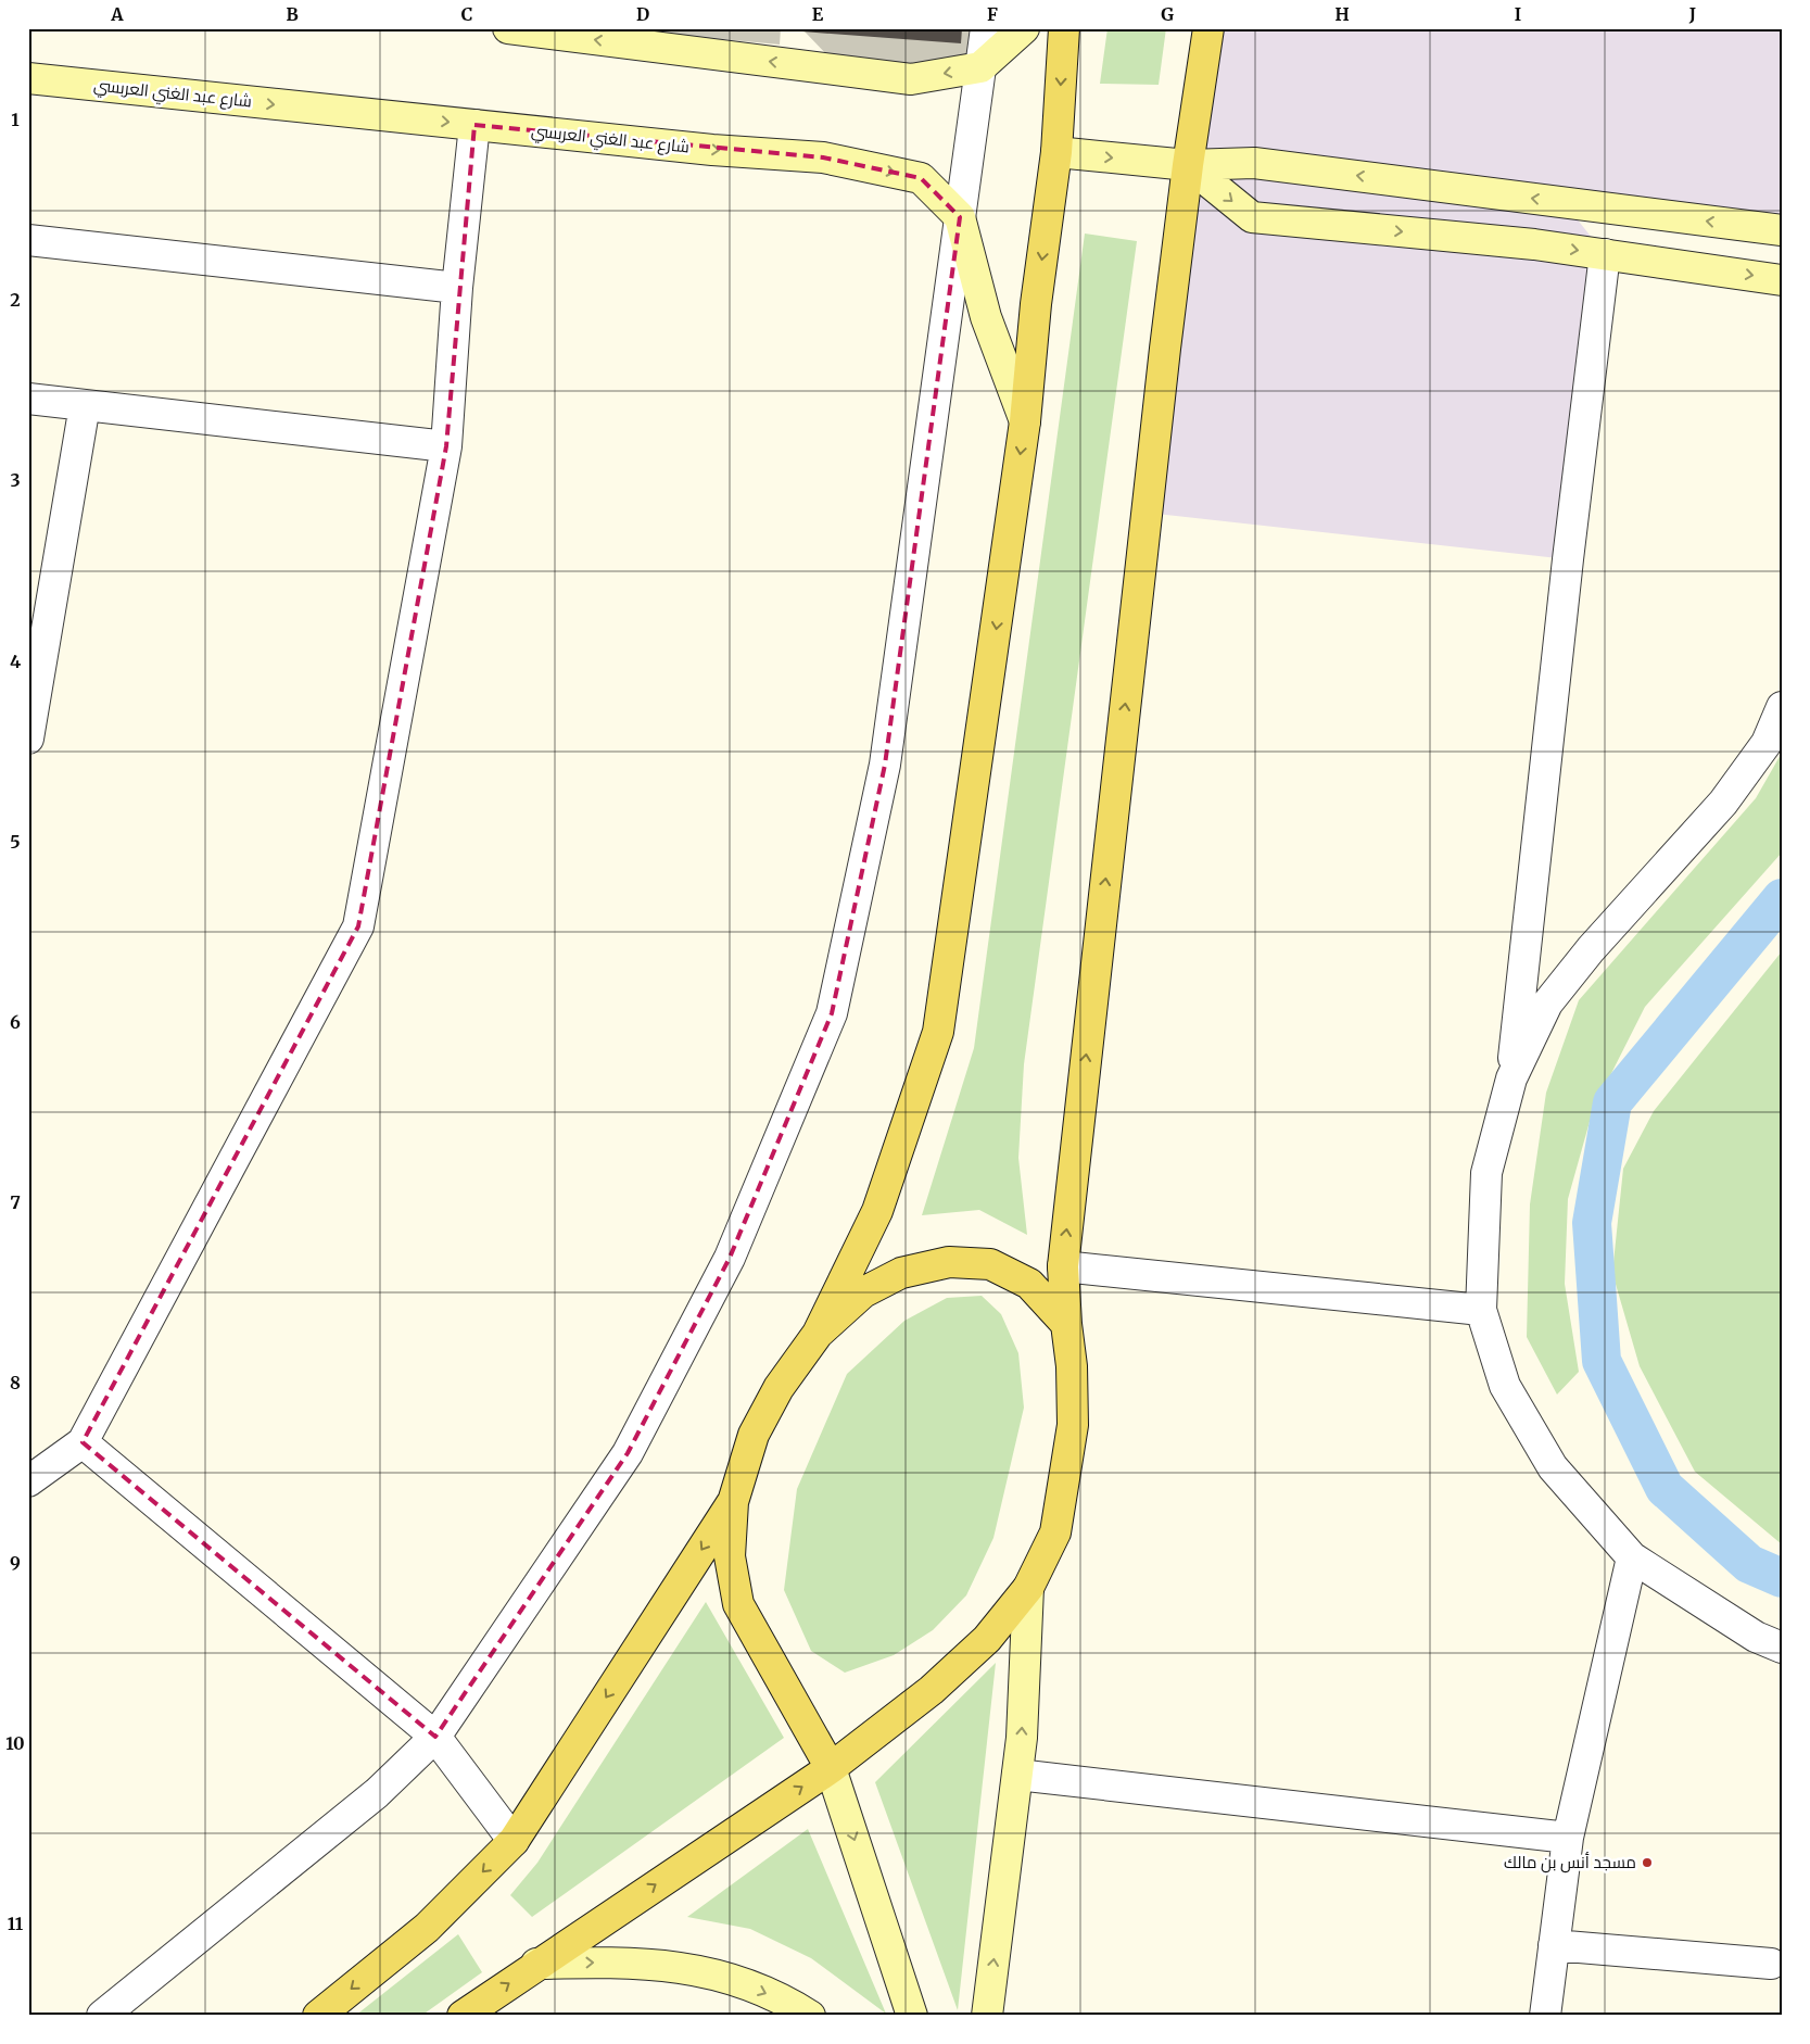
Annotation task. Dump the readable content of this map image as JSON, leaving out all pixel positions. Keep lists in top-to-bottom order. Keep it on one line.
{"streets":{"main road":["شارع عبد الغني العربسي"]},"places":["مسجد أنس بن مالك"],"grid":{"columns":["A","B","C","D","E","F","G","H","I","J"],"rows":["1","2","3","4","5","6","7","8","9","10","11"]}}
